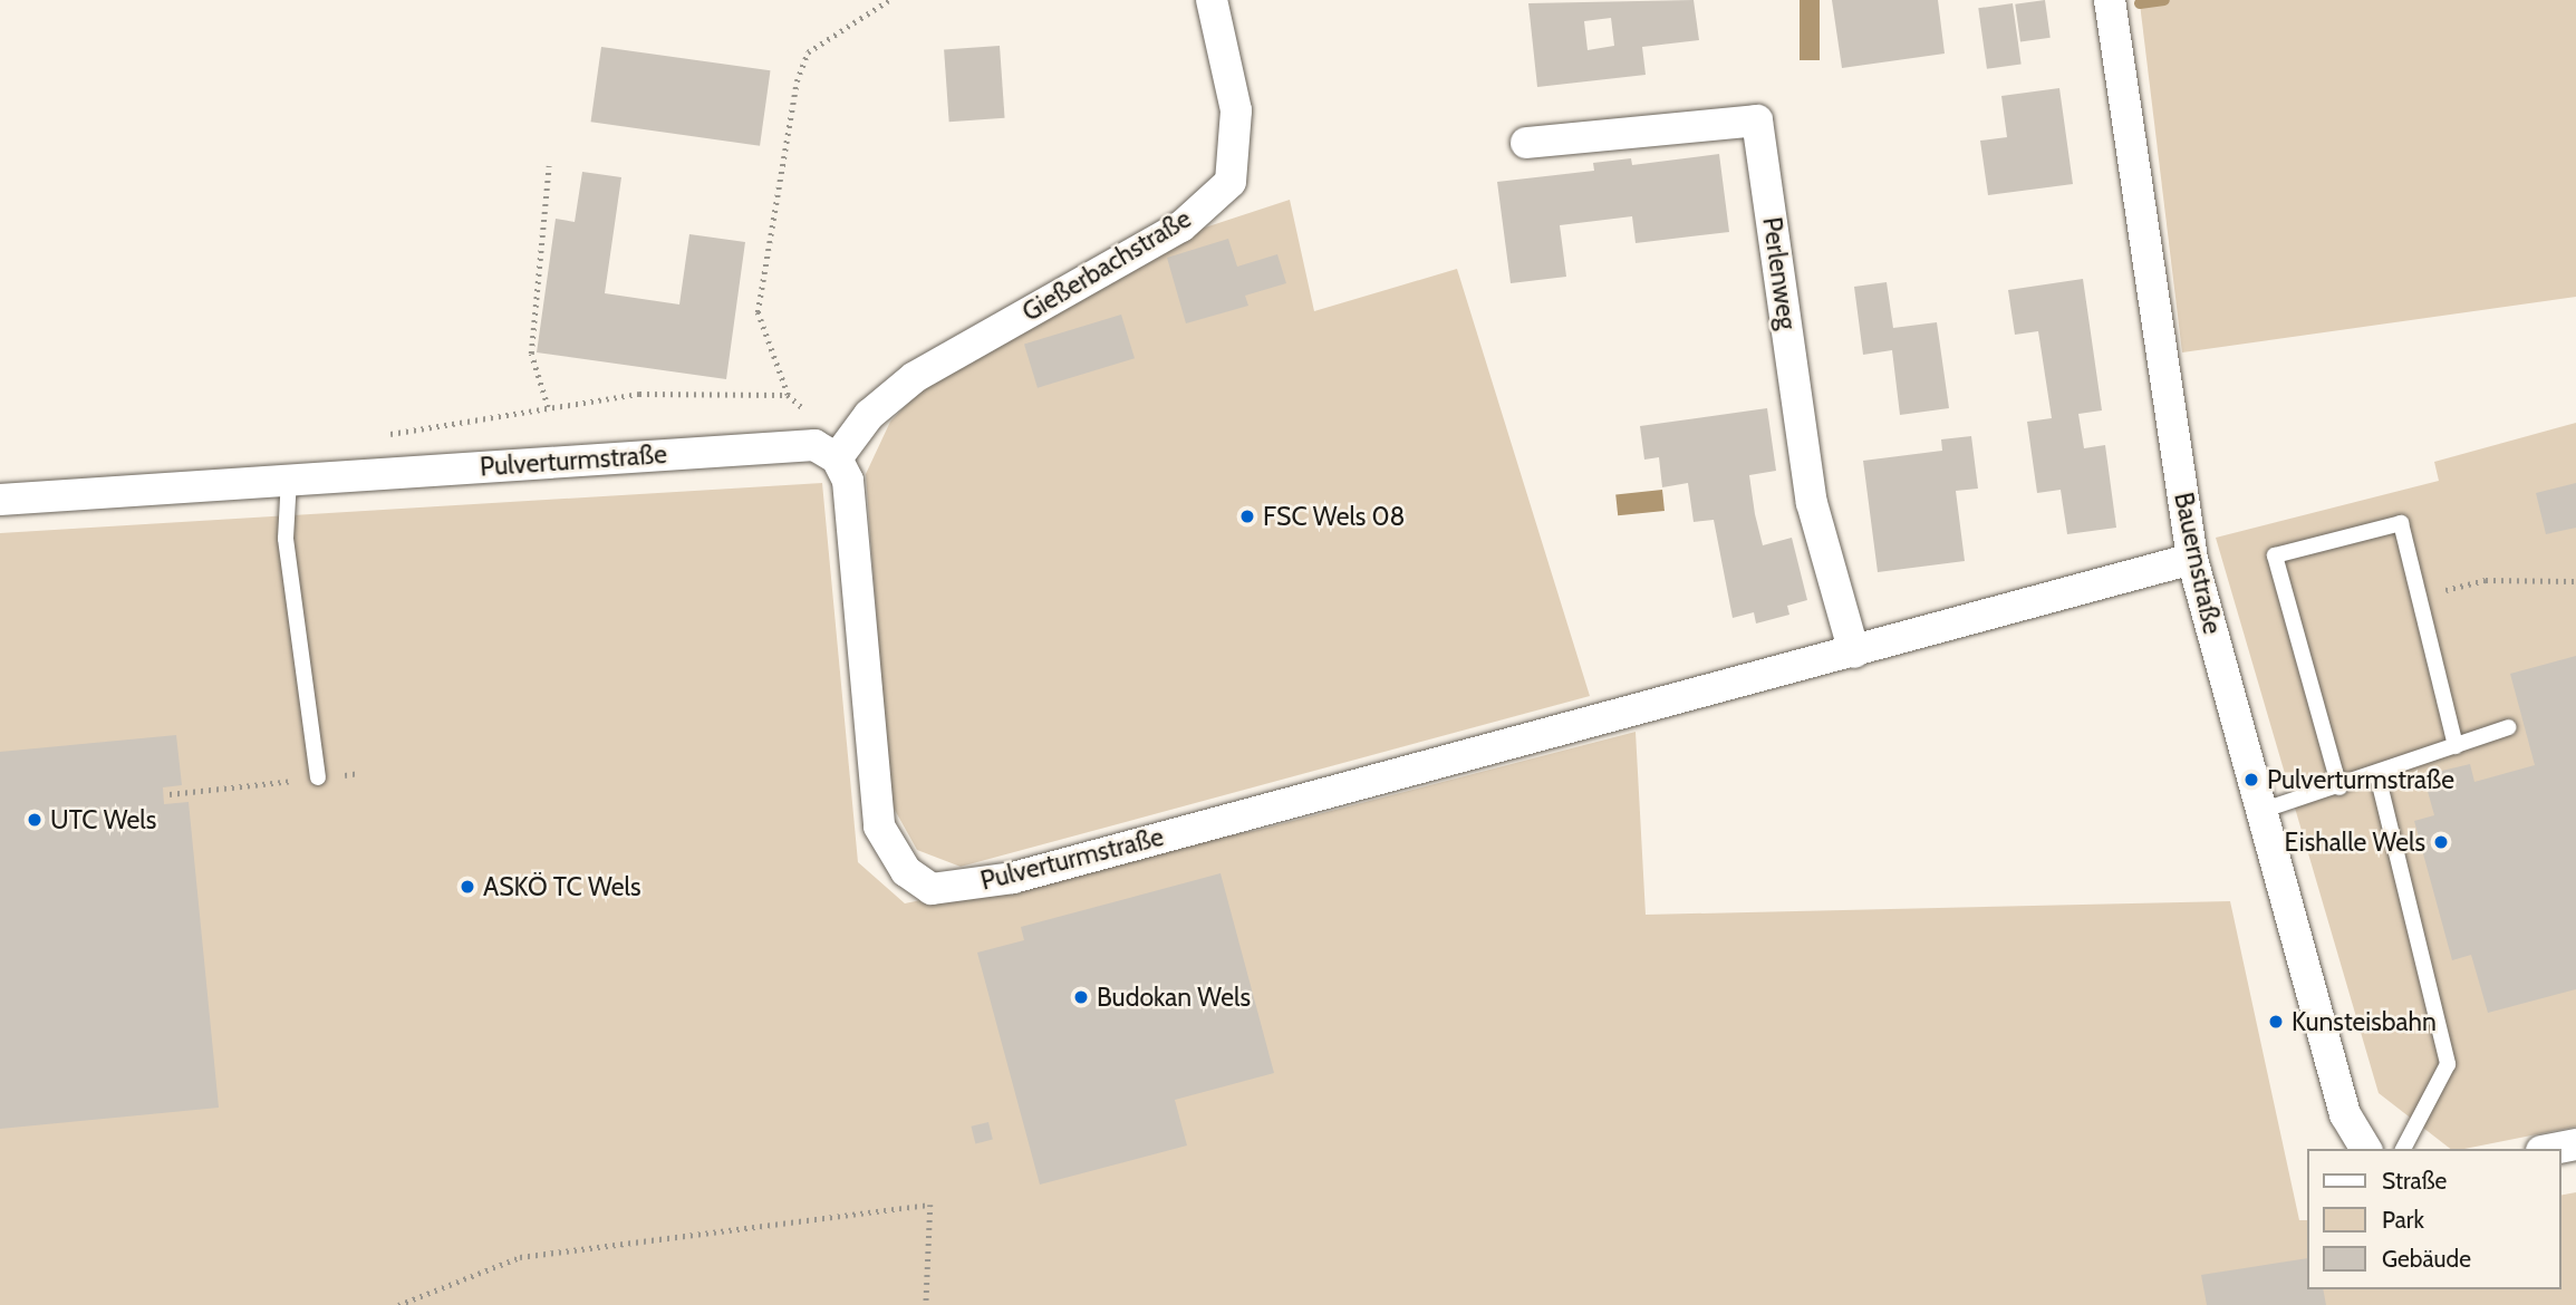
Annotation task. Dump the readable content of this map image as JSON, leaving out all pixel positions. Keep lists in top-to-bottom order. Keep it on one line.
{"streets":{"street":["Gießerbachstraße","Perlenweg","Pulverturmstraße","Bauernstraße"]},"crossings":[["Gießerbachstraße","Pulverturmstraße"],["Perlenweg","Pulverturmstraße"],["Pulverturmstraße","Bauernstraße"]],"places":["FSC Wels 08","Pulverturmstraße","UTC Wels","Eishalle Wels","ASKÖ TC Wels","Budokan Wels","Kunsteisbahn"],"legend":["Straße","Park","Gebäude"]}
